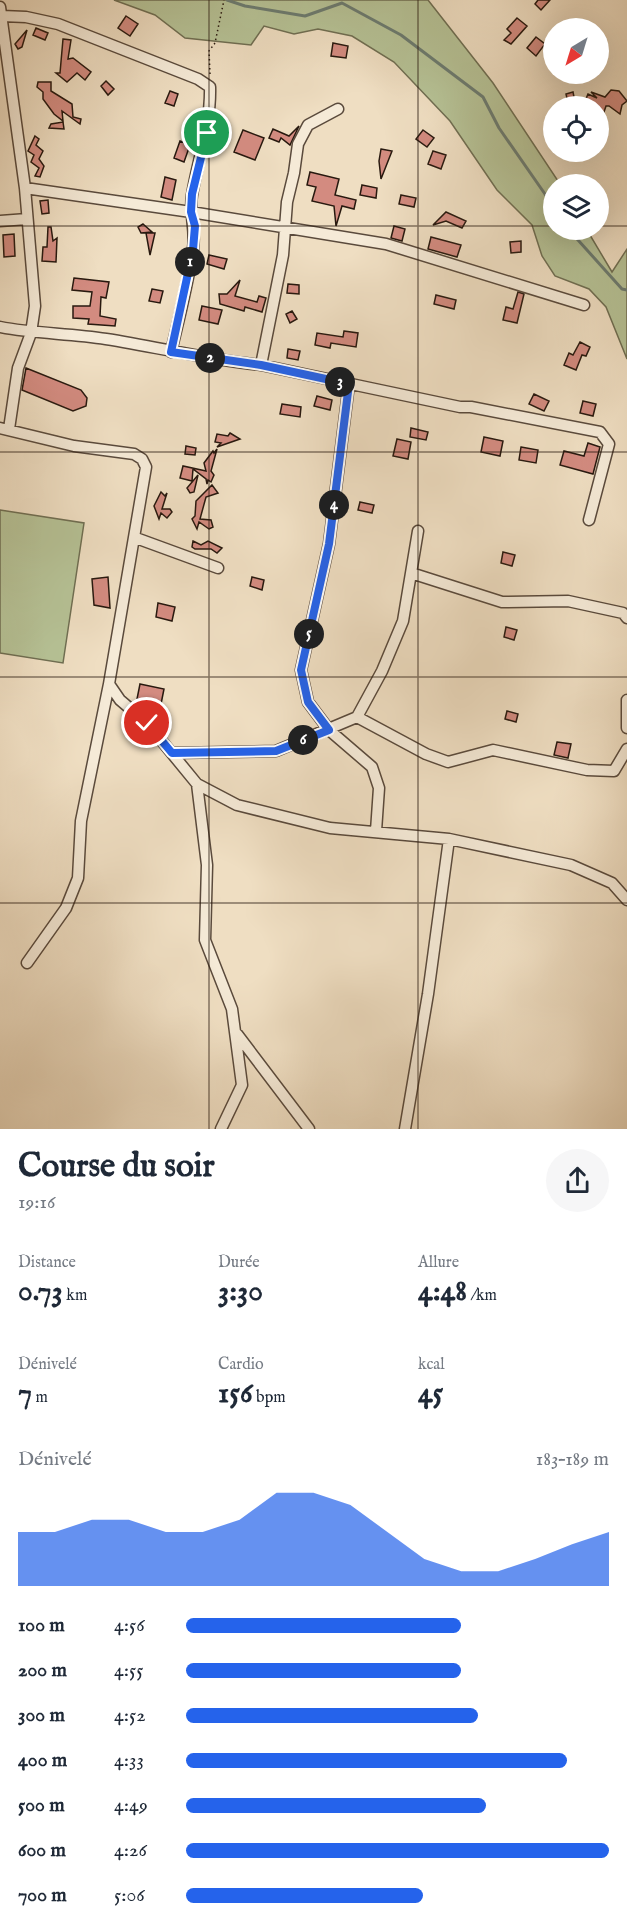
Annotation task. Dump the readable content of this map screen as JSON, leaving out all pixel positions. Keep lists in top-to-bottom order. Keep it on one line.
{"north":"bottom left","page":{"pins":["1","2","3","4","5","6"],"heading":["Course du soir","19:16"],"stats":[["Distance","0.73 km"],["Durée","3:30"],["Allure","4:48 /km"],["Dénivelé","7 m"],["Cardio","156 bpm"],["kcal","45"]],"chart":["Dénivelé","183–189 m"],"list":[{"name":"100 m","note":"4:56"},{"name":"200 m","note":"4:55"},{"name":"300 m","note":"4:52"},{"name":"400 m","note":"4:33"},{"name":"500 m","note":"4:49"},{"name":"600 m","note":"4:26"},{"name":"700 m","note":"5:06"}]}}
